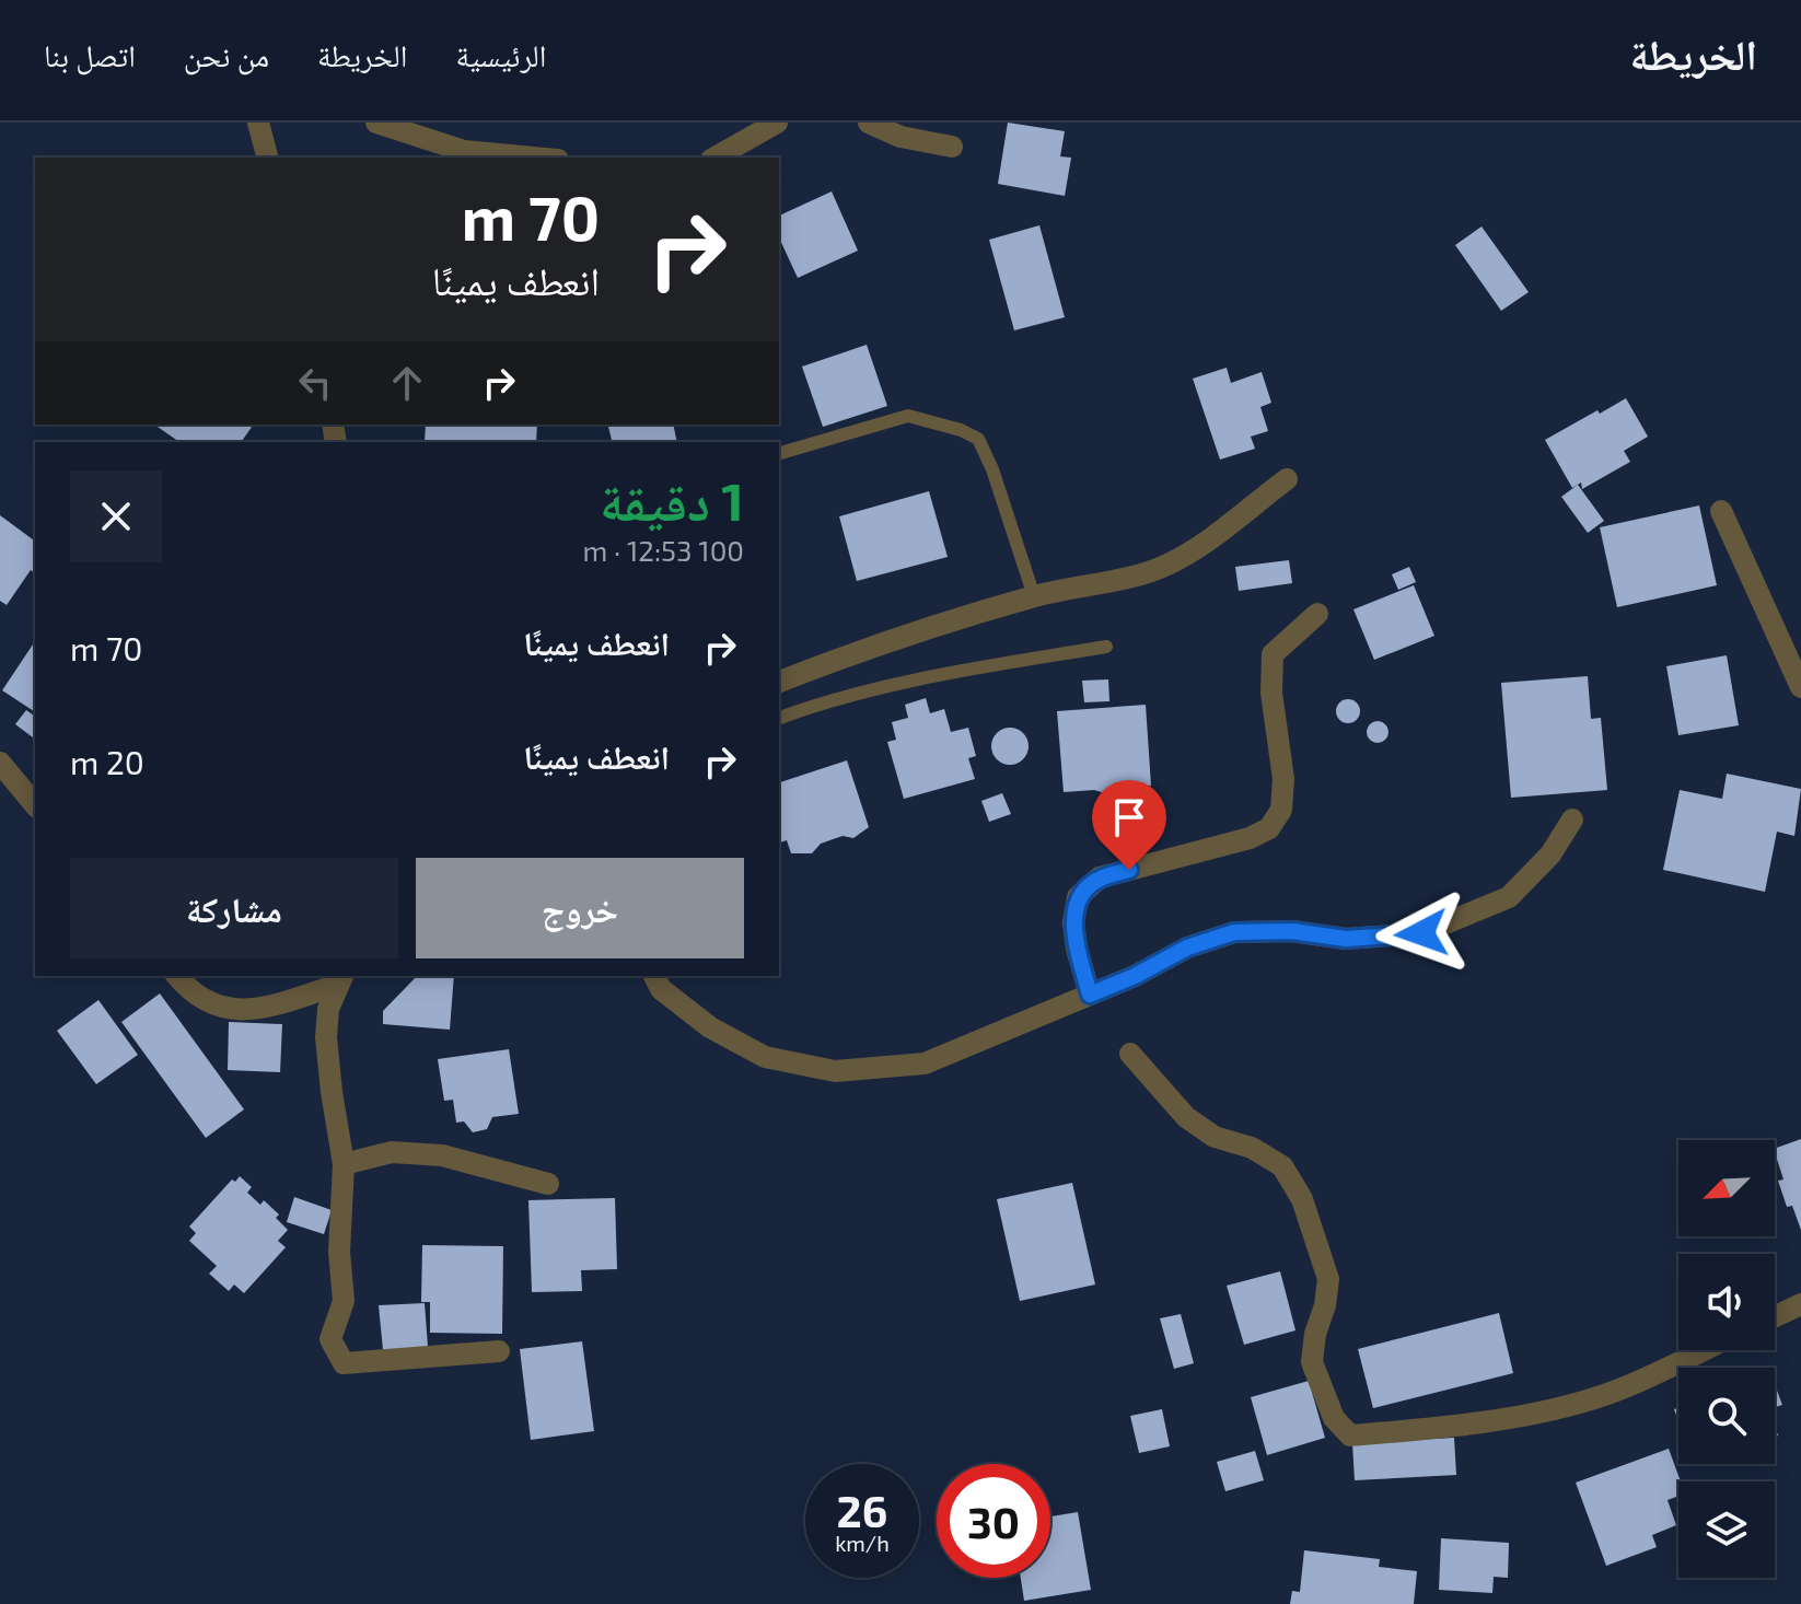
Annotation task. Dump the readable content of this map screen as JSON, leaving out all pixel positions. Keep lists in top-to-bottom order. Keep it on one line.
{"north":"bottom left","page":{"header":"الخريطة","nav":["الرئيسية","الخريطة","من نحن","اتصل بنا"],"turn":["70 m","انعطف يمينًا"],"heading":["1 دقيقة","100 m · 12:53"],"list":[{"name":"انعطف يمينًا","value":"70 m"},{"name":"انعطف يمينًا","value":"20 m"}],"buttons":["خروج","مشاركة"],"speed":"26 km/h","limit":"30"}}
